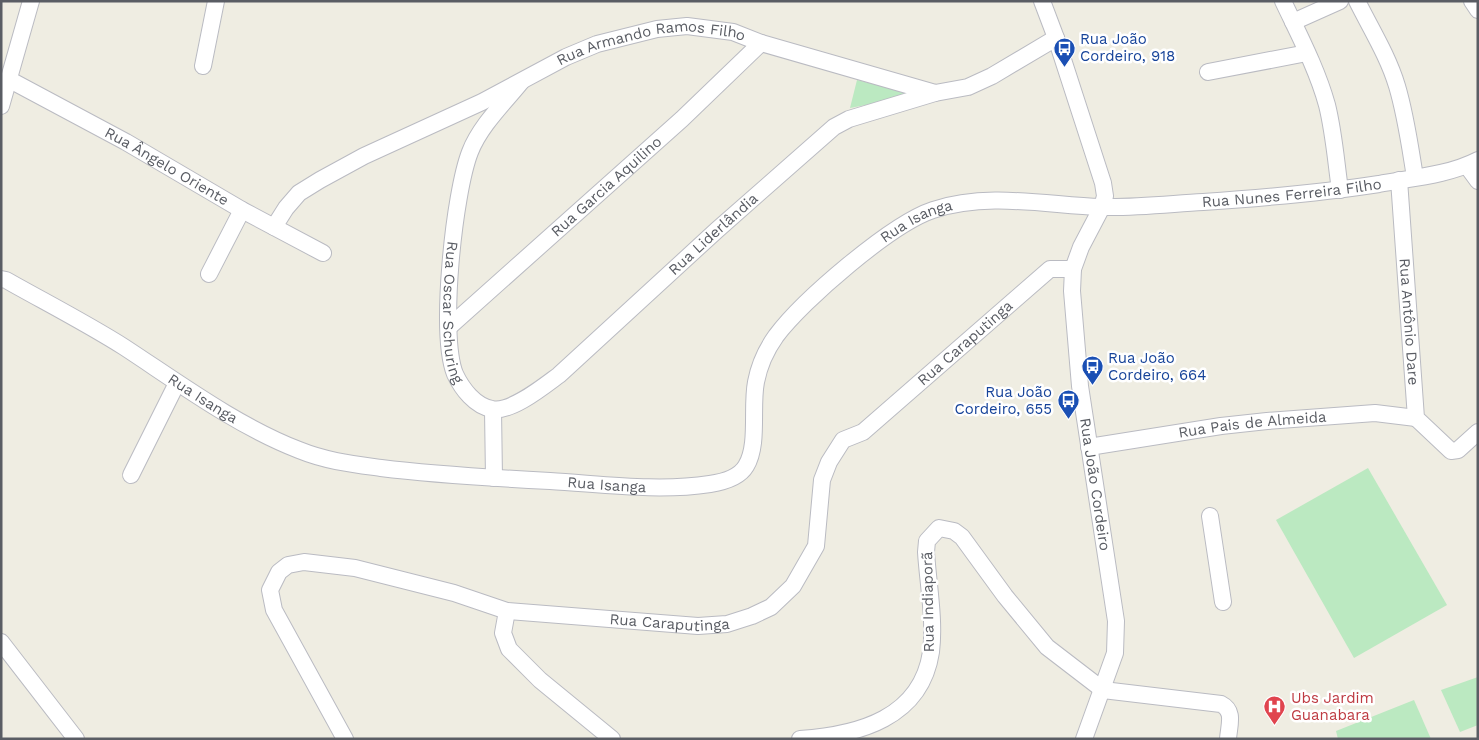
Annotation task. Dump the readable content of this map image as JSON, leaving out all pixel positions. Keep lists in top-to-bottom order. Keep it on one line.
{"streets":{"street":["Rua Armando Ramos Filho","Rua Ângelo Oriente","Rua Garcia Aquilino","Rua Nunes Ferreira Filho","Rua Isanga","Rua Liderlândia","Rua Oscar Schuring","Rua Antônio Dare","Rua Caraputinga","Rua Pais de Almeida","Rua João Cordeiro","Rua Indiaporã"]},"crossings":[["Rua Armando Ramos Filho","Rua Ângelo Oriente"],["Rua Armando Ramos Filho","Rua Garcia Aquilino"],["Rua Armando Ramos Filho","Rua Liderlândia"],["Rua Armando Ramos Filho","Rua Oscar Schuring"],["Rua Armando Ramos Filho","Rua João Cordeiro"],["Rua Garcia Aquilino","Rua Oscar Schuring"],["Rua Nunes Ferreira Filho","Rua Isanga"],["Rua Nunes Ferreira Filho","Rua Antônio Dare"],["Rua Nunes Ferreira Filho","Rua João Cordeiro"],["Rua Isanga","Rua João Cordeiro"],["Rua Liderlândia","Rua Oscar Schuring"],["Rua Antônio Dare","Rua Pais de Almeida"],["Rua Caraputinga","Rua João Cordeiro"],["Rua Pais de Almeida","Rua João Cordeiro"],["Rua João Cordeiro","Rua Indiaporã"]],"places":{"bus stop":["Rua João Cordeiro, 918","Rua João Cordeiro, 664","Rua João Cordeiro, 655"],"hospital":["Ubs Jardim Guanabara"]}}
